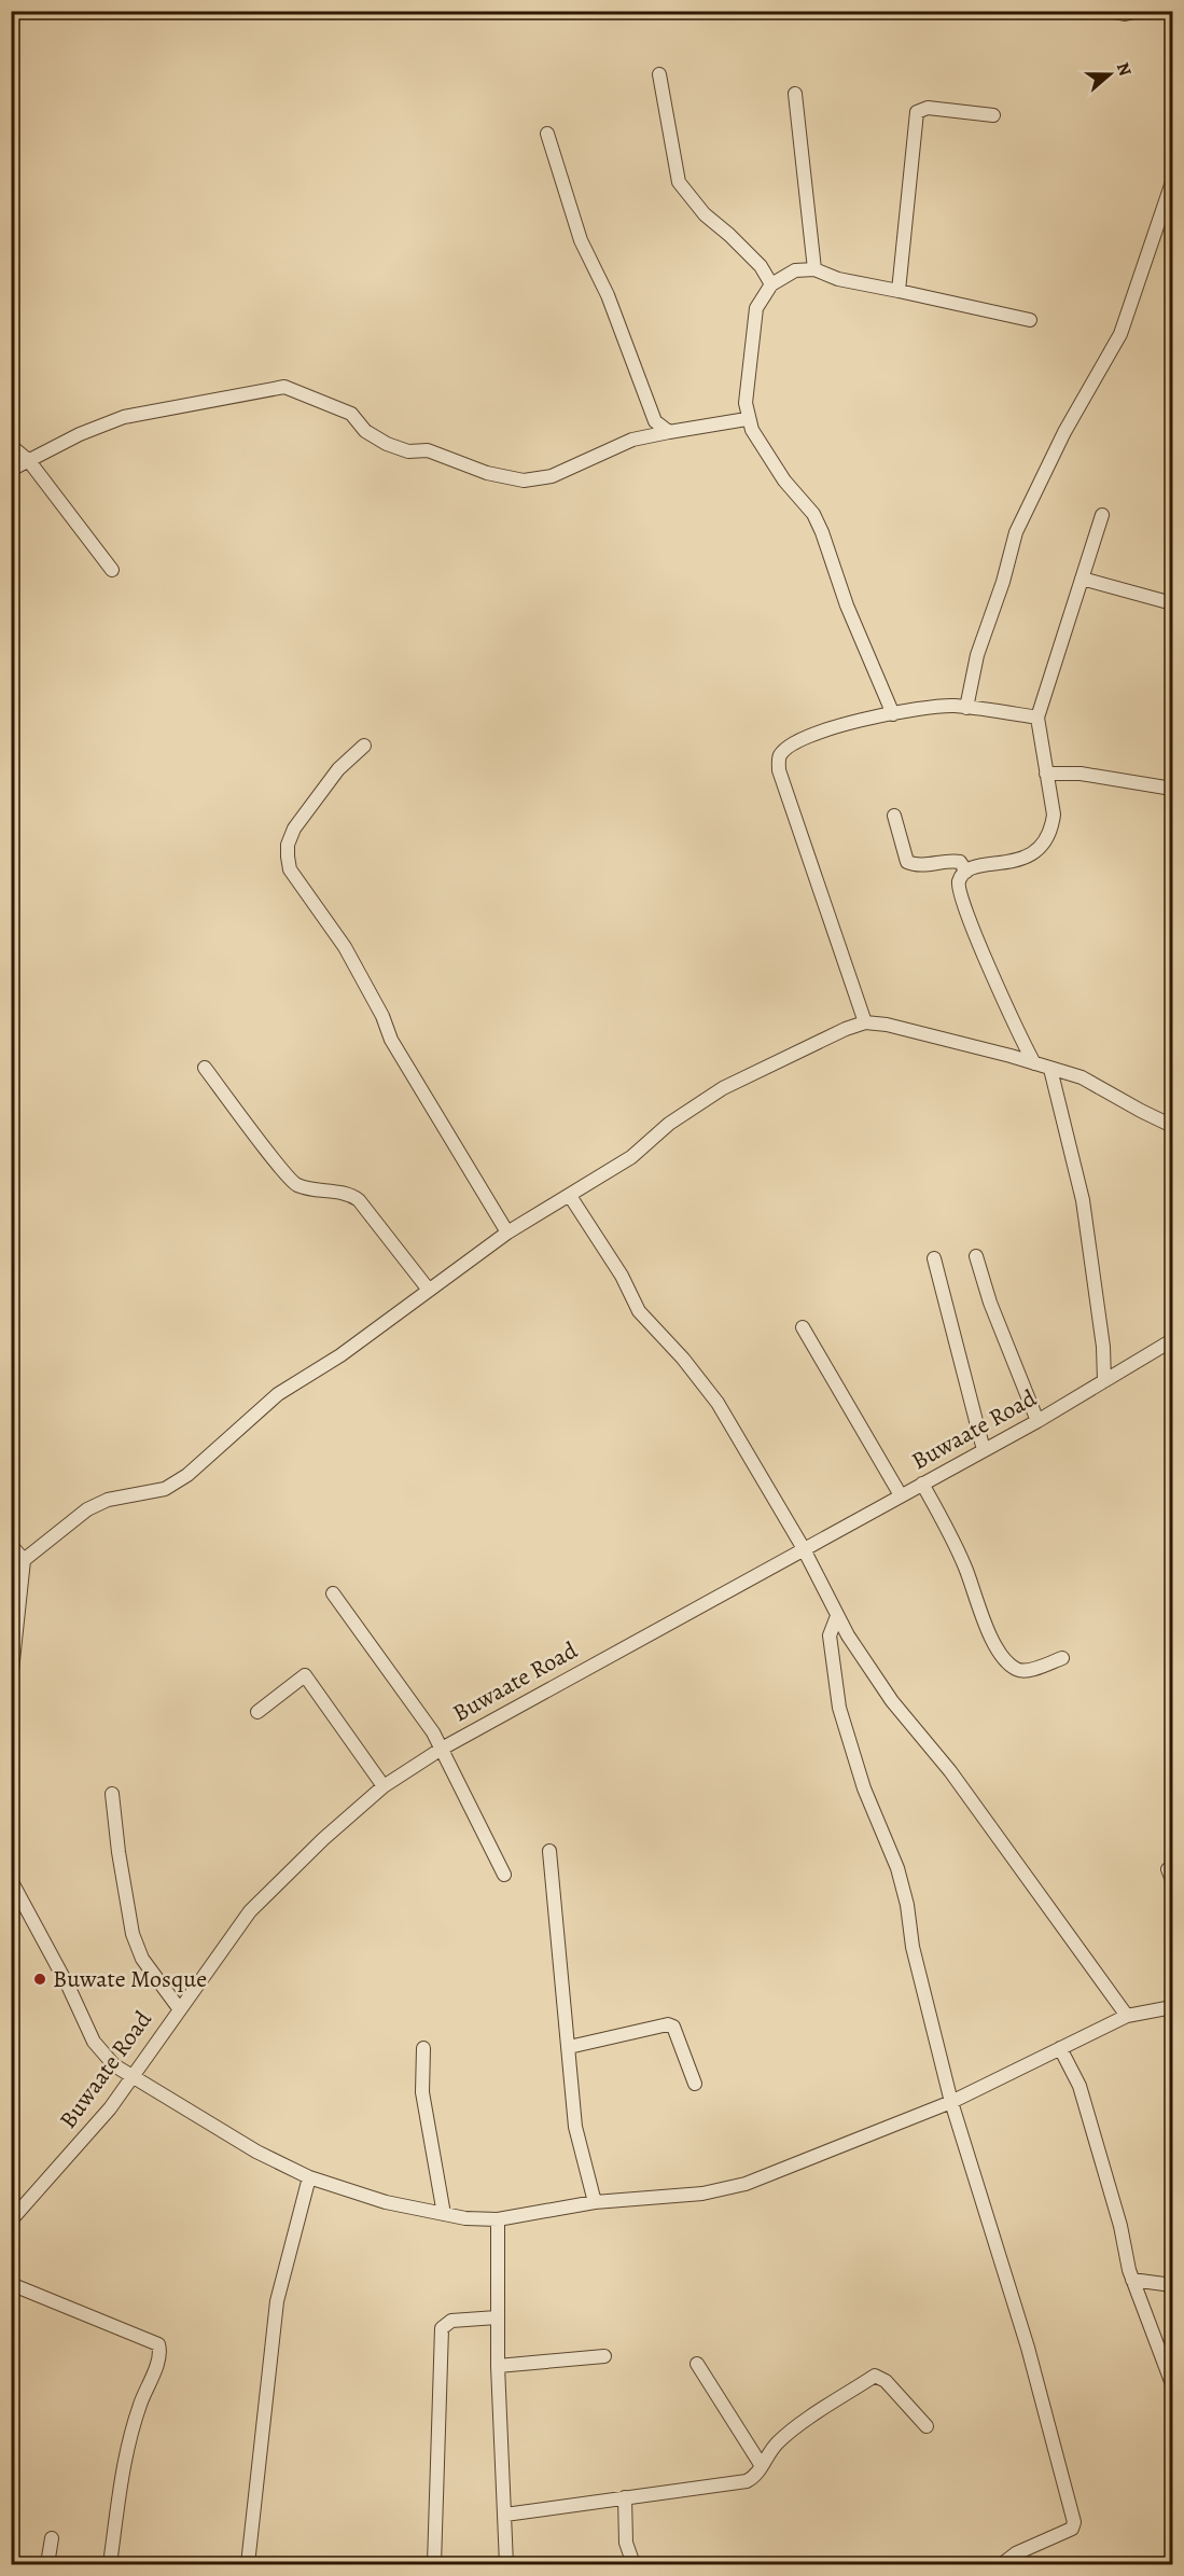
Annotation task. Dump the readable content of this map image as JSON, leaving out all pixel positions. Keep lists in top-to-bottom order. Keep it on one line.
{"streets":{"street":["Buwaate Road"]},"places":["Buwate Mosque"],"north":"right"}
